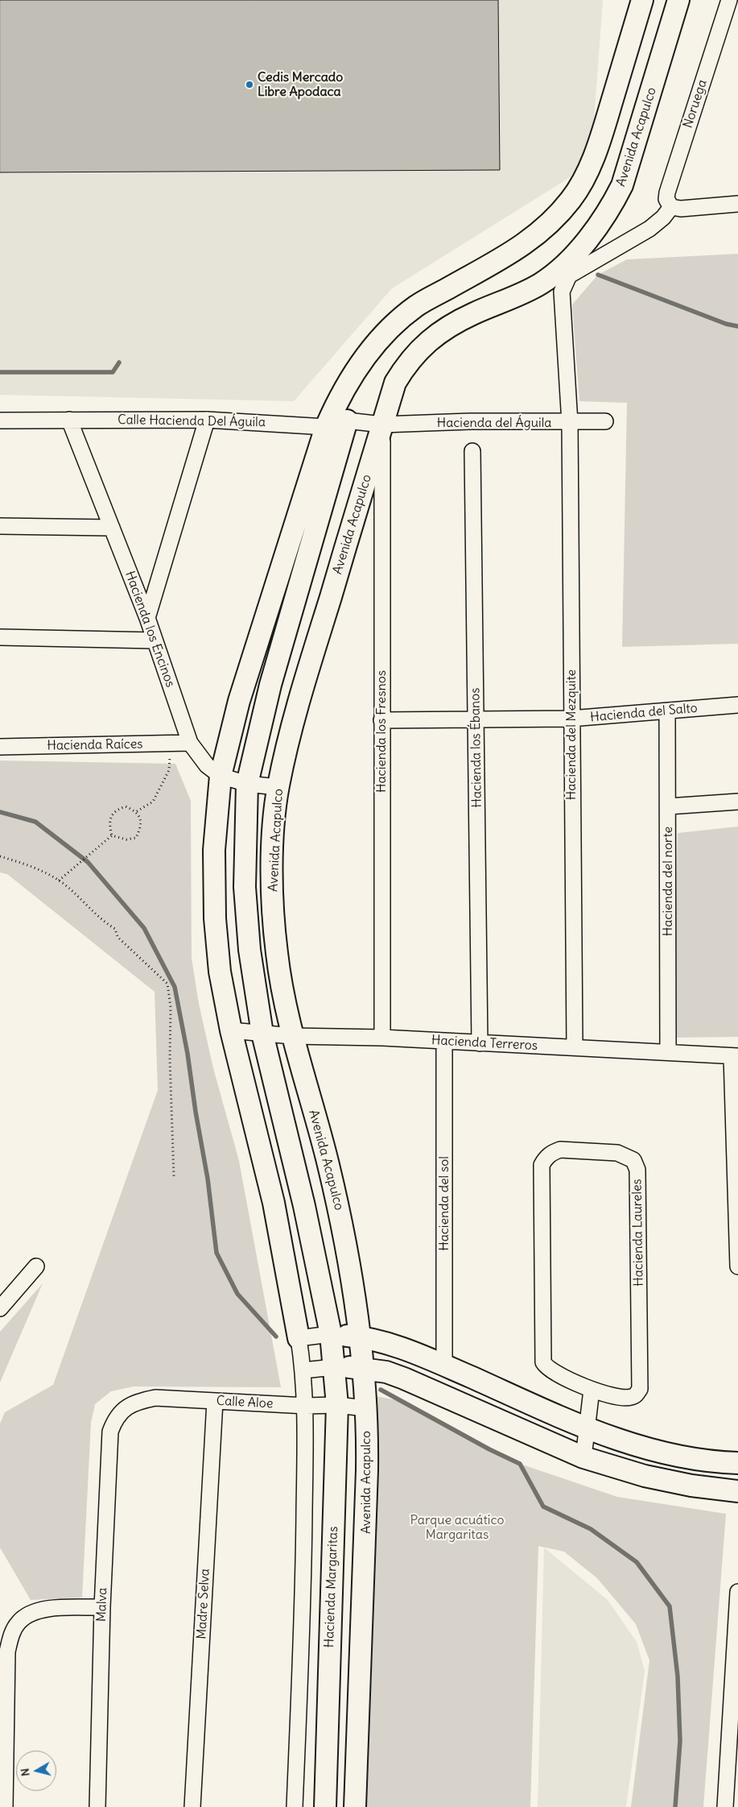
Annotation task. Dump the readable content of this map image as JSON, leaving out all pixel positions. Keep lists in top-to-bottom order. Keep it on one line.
{"streets":{"street":["Noruega","Avenida Acapulco","Calle Hacienda Del Águila","Hacienda del Águila","Hacienda los Encinos","Hacienda del Salto","Hacienda los Fresnos","Hacienda del Mezquite","Hacienda Raíces","Hacienda los Ébanos","Hacienda del norte","Hacienda Terreros","Hacienda del sol","Hacienda Laureles","Calle Aloe","Hacienda Margaritas","Madre Selva","Malva"]},"crossings":[["Noruega","Hacienda del Mezquite"],["Avenida Acapulco","Calle Hacienda Del Águila"],["Avenida Acapulco","Hacienda del Águila"],["Avenida Acapulco","Hacienda los Encinos"],["Avenida Acapulco","Hacienda los Fresnos"],["Avenida Acapulco","Hacienda Terreros"],["Avenida Acapulco","Calle Aloe"],["Calle Hacienda Del Águila","Hacienda del Águila"],["Calle Hacienda Del Águila","Hacienda los Encinos"],["Calle Hacienda Del Águila","Hacienda los Fresnos"],["Hacienda del Águila","Hacienda los Fresnos"],["Hacienda del Águila","Hacienda del Mezquite"],["Hacienda los Encinos","Hacienda Raíces"],["Hacienda del Salto","Hacienda los Fresnos"],["Hacienda del Salto","Hacienda del Mezquite"],["Hacienda del Salto","Hacienda los Ébanos"],["Hacienda del Salto","Hacienda del norte"],["Hacienda los Fresnos","Hacienda Terreros"],["Hacienda del Mezquite","Hacienda Terreros"],["Hacienda los Ébanos","Hacienda Terreros"],["Hacienda del norte","Hacienda Terreros"],["Hacienda Terreros","Hacienda del sol"],["Calle Aloe","Hacienda Margaritas"],["Calle Aloe","Madre Selva"],["Calle Aloe","Malva"]],"parks":["Parque acuático Margaritas"],"places":["Cedis Mercado Libre Apodaca"],"north":"left"}
